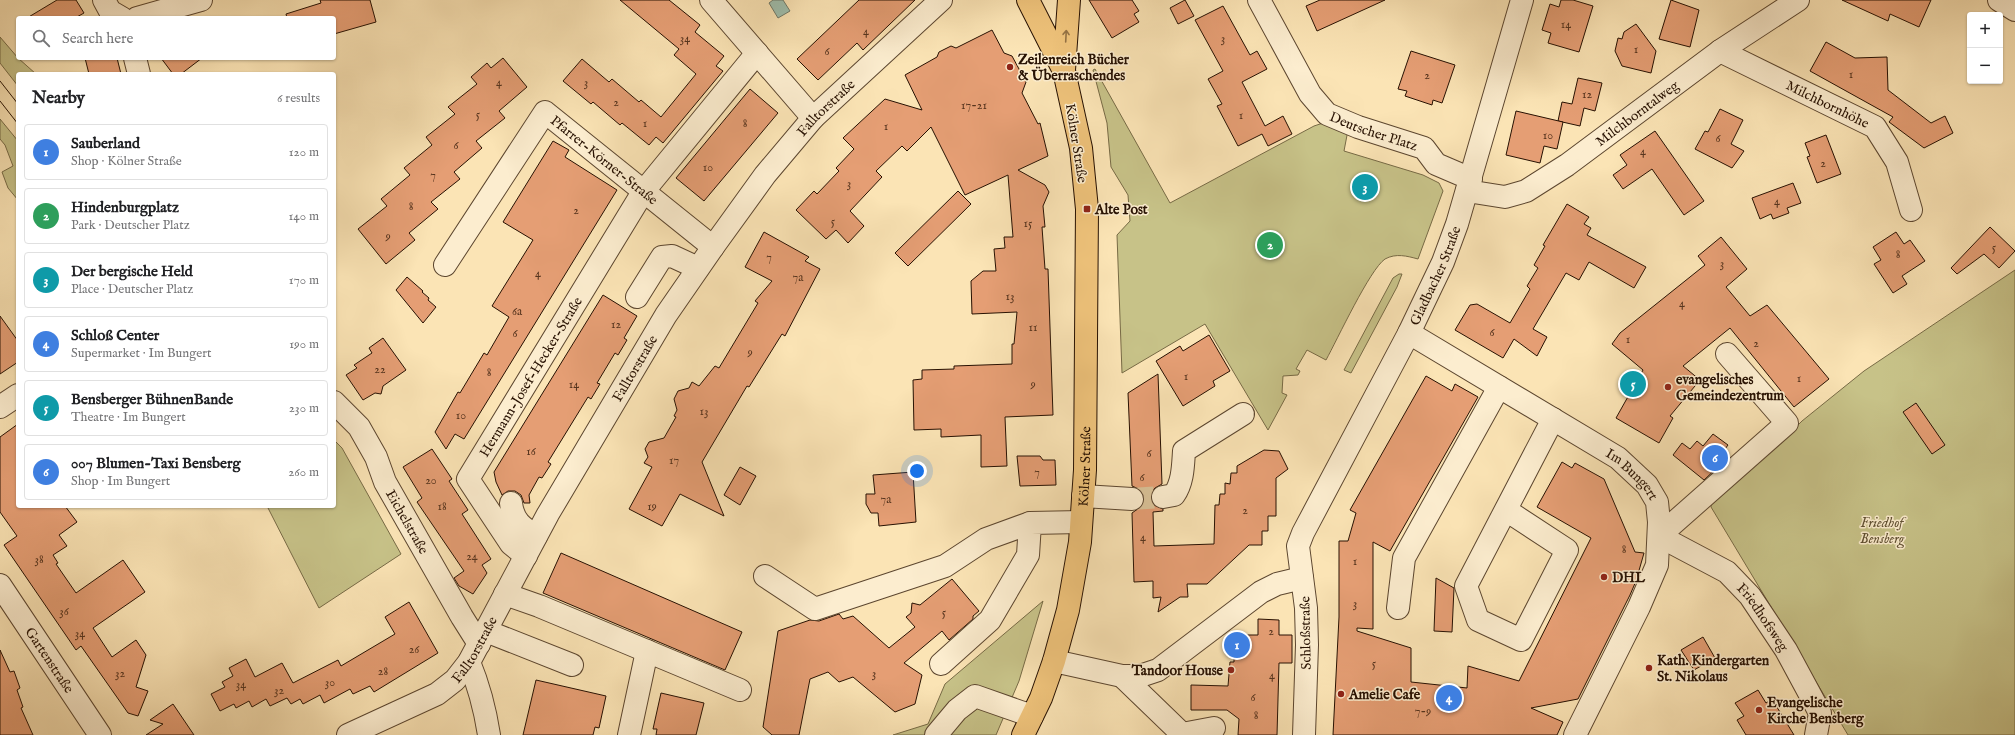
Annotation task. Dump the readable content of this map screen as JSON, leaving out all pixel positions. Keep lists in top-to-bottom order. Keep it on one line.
{"streets":{"main road":["Kölner Straße"],"street":["Milchbornhöhe","Falltorstraße","Milchborntalweg","Deutscher Platz","Pfarrer-Körner-Straße","Gladbacher Straße","Hermann-Josef-Hecker-Straße","Im Bungert","Eichelstraße","Friedhofsweg","Schloßstraße","Gartenstraße"]},"crossings":[["Milchbornhöhe","Milchborntalweg"],["Falltorstraße","Pfarrer-Körner-Straße"],["Falltorstraße","Hermann-Josef-Hecker-Straße"],["Falltorstraße","Eichelstraße"],["Milchborntalweg","Deutscher Platz"],["Milchborntalweg","Gladbacher Straße"],["Deutscher Platz","Gladbacher Straße"],["Pfarrer-Körner-Straße","Hermann-Josef-Hecker-Straße"],["Gladbacher Straße","Im Bungert"],["Gladbacher Straße","Schloßstraße"],["Im Bungert","Friedhofsweg"]],"parks":["Friedhof Bensberg"],"places":{"other":["Zeilenreich Bücher & Überraschendes","evangelisches Gemeindezentrum","DHL","Kath. Kindergarten St. Nikolaus","Tandoor House","Amelie Cafe","Evangelische Kirche Bensberg"],"transit":["Alte Post"]},"house_numbers":["14","4","34","3","1","6","1","2","4","3","12","2","17-21","5","1","1","8","1","10","6","6","4","2","10","7","3","4","8","2","5","15","9","5","8","7","3","4","7a","13","4","6a","12","11","6","6","1","2","9","22","8","1","1","14","9","13","10","16","6","17","7","6","20","7a","18","19","2","4","8","24","38","1","3","36","5","2","34","26","5","28","32","3","4","30","34","32","6","7-9","8"],"page":{"map_buttons":["+","−"],"search":"Search here","heading":["Nearby","6 results"],"list":[{"mark":"1","name":"Sauberland","note":"Shop · Kölner Straße","value":"120 m"},{"mark":"2","name":"Hindenburgplatz","note":"Park · Deutscher Platz","value":"140 m"},{"mark":"3","name":"Der bergische Held","note":"Place · Deutscher Platz","value":"170 m"},{"mark":"4","name":"Schloß Center","note":"Supermarket · Im Bungert","value":"190 m"},{"mark":"5","name":"Bensberger BühnenBande","note":"Theatre · Im Bungert","value":"230 m"},{"mark":"6","name":"007 Blumen-Taxi Bensberg","note":"Shop · Im Bungert","value":"260 m"}],"pins":["3","2","5","6","1","4"]}}
